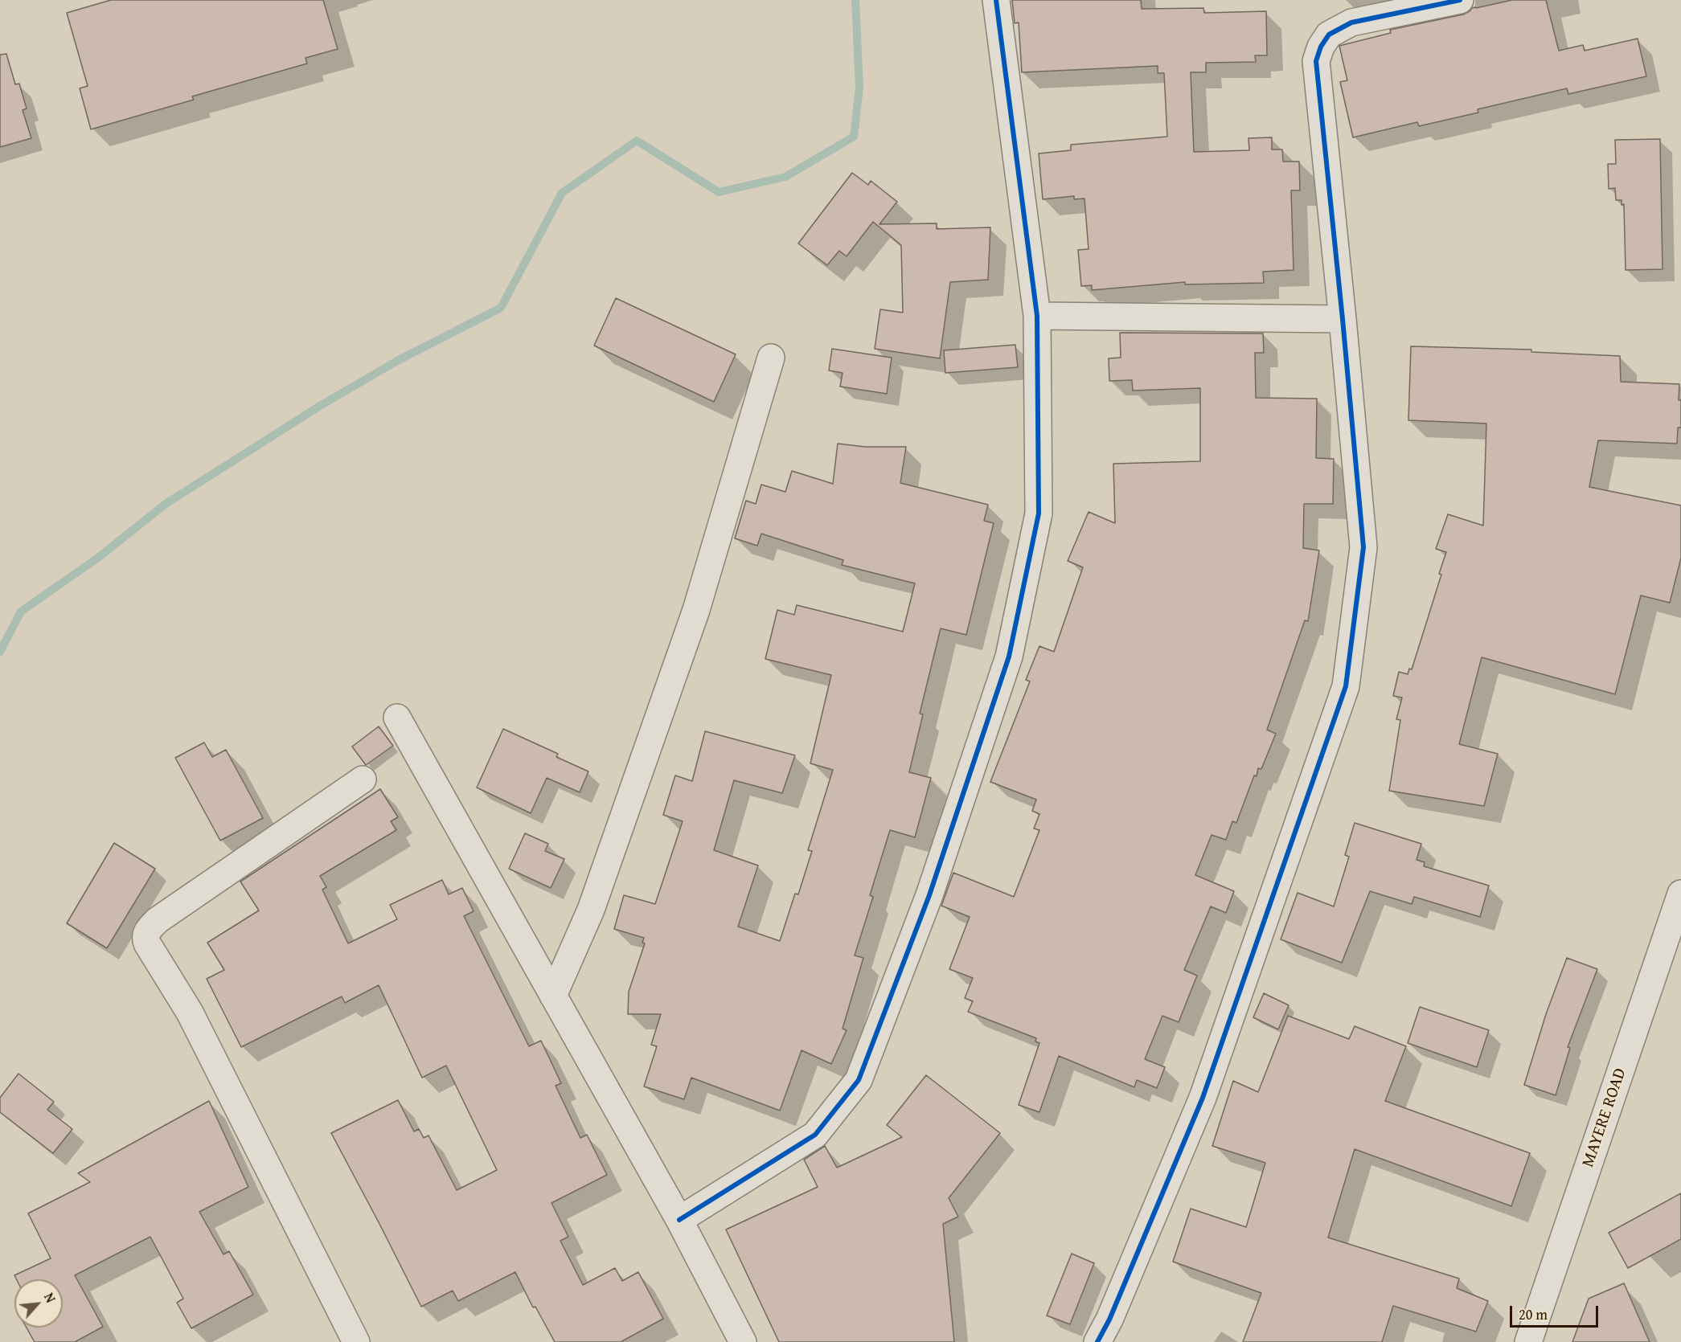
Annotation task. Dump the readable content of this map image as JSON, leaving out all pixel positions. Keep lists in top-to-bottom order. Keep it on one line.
{"streets":{"street":["MAYERE ROAD"]},"scale_bar":"20 m","north":"top right"}
